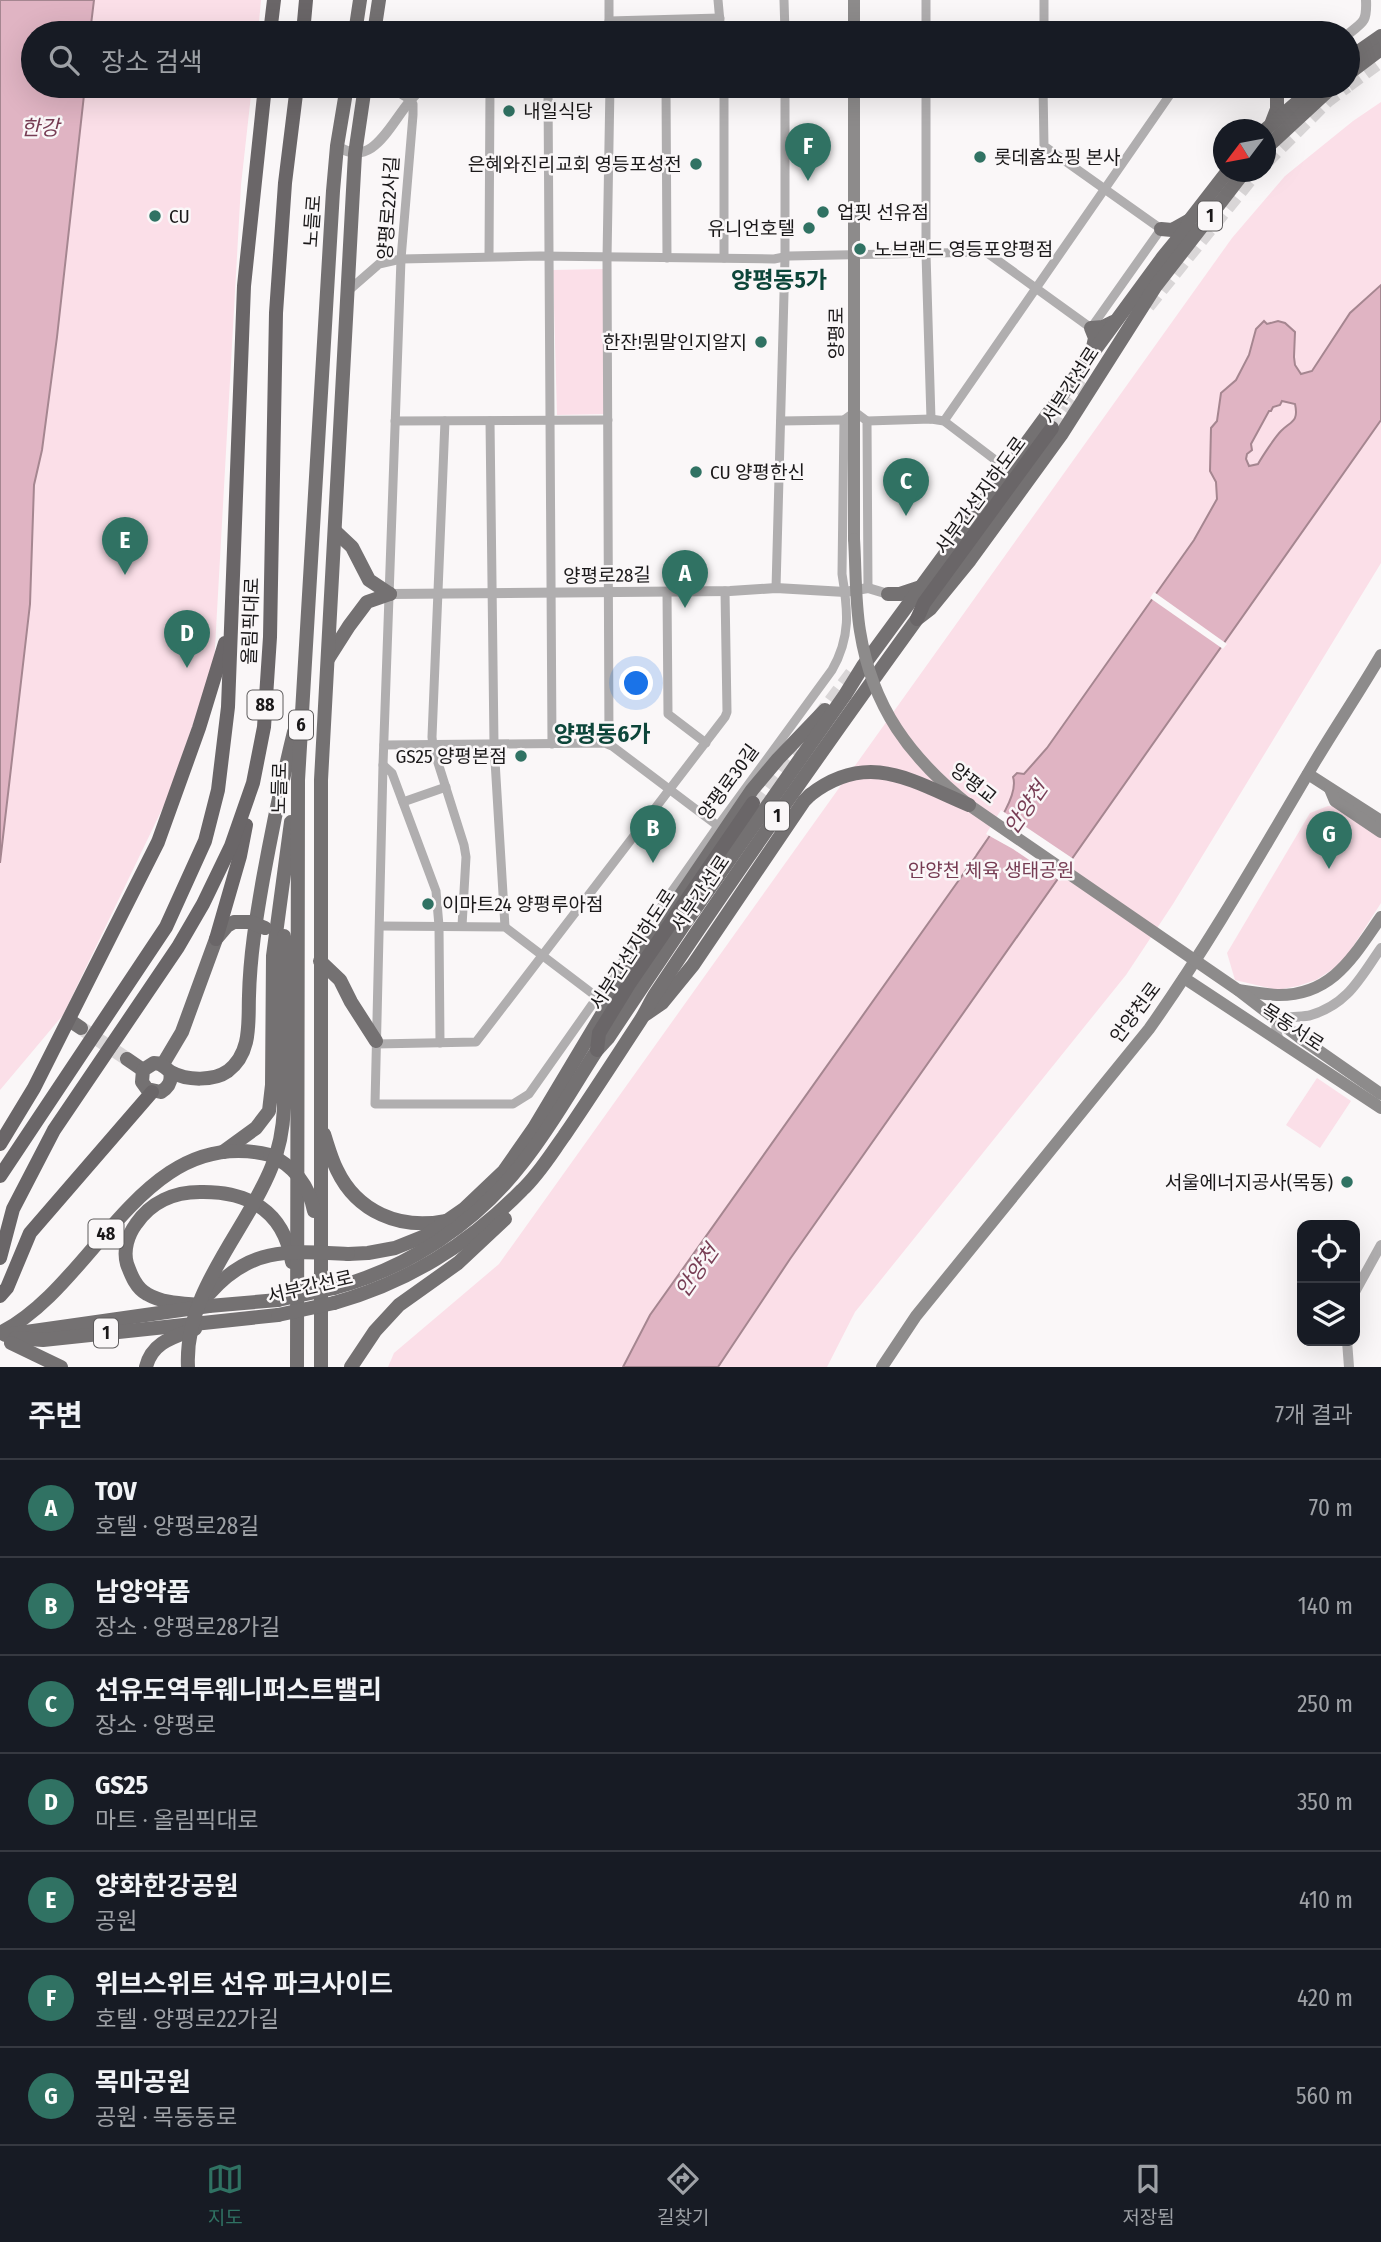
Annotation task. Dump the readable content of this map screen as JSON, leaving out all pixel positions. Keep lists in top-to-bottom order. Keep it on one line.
{"streets":{"highway":["서부간선지하도로","올림픽대로","88"],"main road":["1","노들로","양평로","서부간선로","6","양평교","안양천로","목동서로","48"],"street":["양평로22사길","양평로28길","양평로30길"]},"crossings":[["양평로22사길","노들로"],["양평로22사길","양평로28길"],["양평로22사길","양평로30길"],["노들로","48"],["양평로","양평교"],["서부간선로","서부간선지하도로"],["서부간선로","48"],["양평로28길","양평로30길"],["양평교","목동서로"],["안양천로","목동서로"]],"districts":["양평동5가","양평동6가"],"water":["한강","안양천"],"parks":["안양천 체육 생태공원"],"places":["내일식당","롯데홈쇼핑 본사","은혜와진리교회 영등포성전","업핏 선유점","CU","유니언호텔","노브랜드 영등포양평점","한잔!뭔말인지알지","CU 양평한신","GS25 양평본점","이마트24 양평루아점","서울에너지공사(목동)"],"north":"bottom left","page":{"search":"장소 검색","pins":["F","C","E","A","D","B","G"],"heading":["주변","7개 결과"],"list":[{"mark":"A","name":"TOV","note":"호텔 · 양평로28길","value":"70 m"},{"mark":"B","name":"남양약품","note":"장소 · 양평로28가길","value":"140 m"},{"mark":"C","name":"선유도역투웨니퍼스트밸리","note":"장소 · 양평로","value":"250 m"},{"mark":"D","name":"GS25","note":"마트 · 올림픽대로","value":"350 m"},{"mark":"E","name":"양화한강공원","note":"공원","value":"410 m"},{"mark":"F","name":"위브스위트 선유 파크사이드","note":"호텔 · 양평로22가길","value":"420 m"},{"mark":"G","name":"목마공원","note":"공원 · 목동동로","value":"560 m"}],"nav":["지도","길찾기","저장됨"]}}
